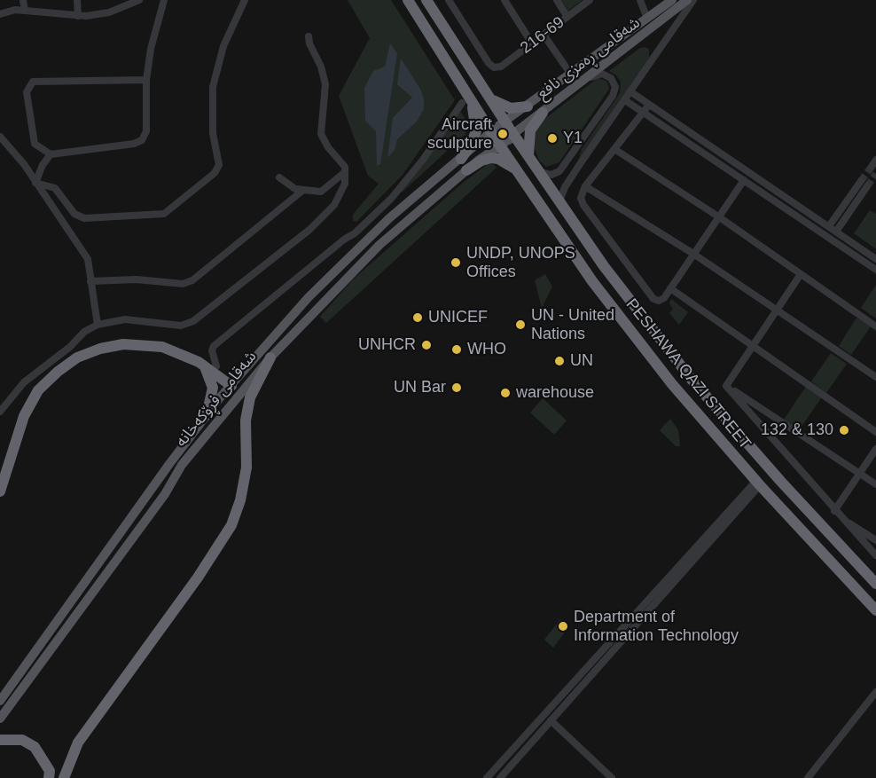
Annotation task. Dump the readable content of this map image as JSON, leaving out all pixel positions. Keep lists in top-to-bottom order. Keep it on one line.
{"streets":{"highway":["PESHAWA QAZI STREET"],"main road":["شەقامی ڕەمزی نافع","شەقامی فڕۆکەخانە"],"street":["216-69"]},"crossings":[["شەقامی ڕەمزی نافع","PESHAWA QAZI STREET"],["شەقامی ڕەمزی نافع","شەقامی فڕۆکەخانە"],["PESHAWA QAZI STREET","شەقامی فڕۆکەخانە"]],"places":["Aircraft sculpture","Y1","UNDP, UNOPS Offices","UNICEF","UN - United Nations","UNHCR","WHO","UN","UN Bar","warehouse","132 & 130","Department of Information Technology"]}
